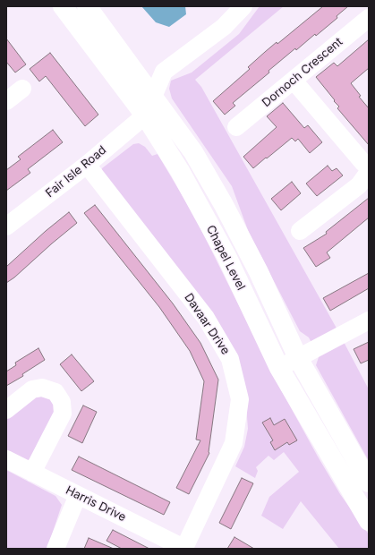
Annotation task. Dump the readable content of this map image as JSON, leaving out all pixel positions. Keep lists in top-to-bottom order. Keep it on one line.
{"streets":{"main road":["Chapel Level"],"street":["Dornoch Crescent","Fair Isle Road","Davaar Drive","Harris Drive"]},"crossings":[["Fair Isle Road","Chapel Level"],["Fair Isle Road","Davaar Drive"],["Davaar Drive","Harris Drive"]]}
